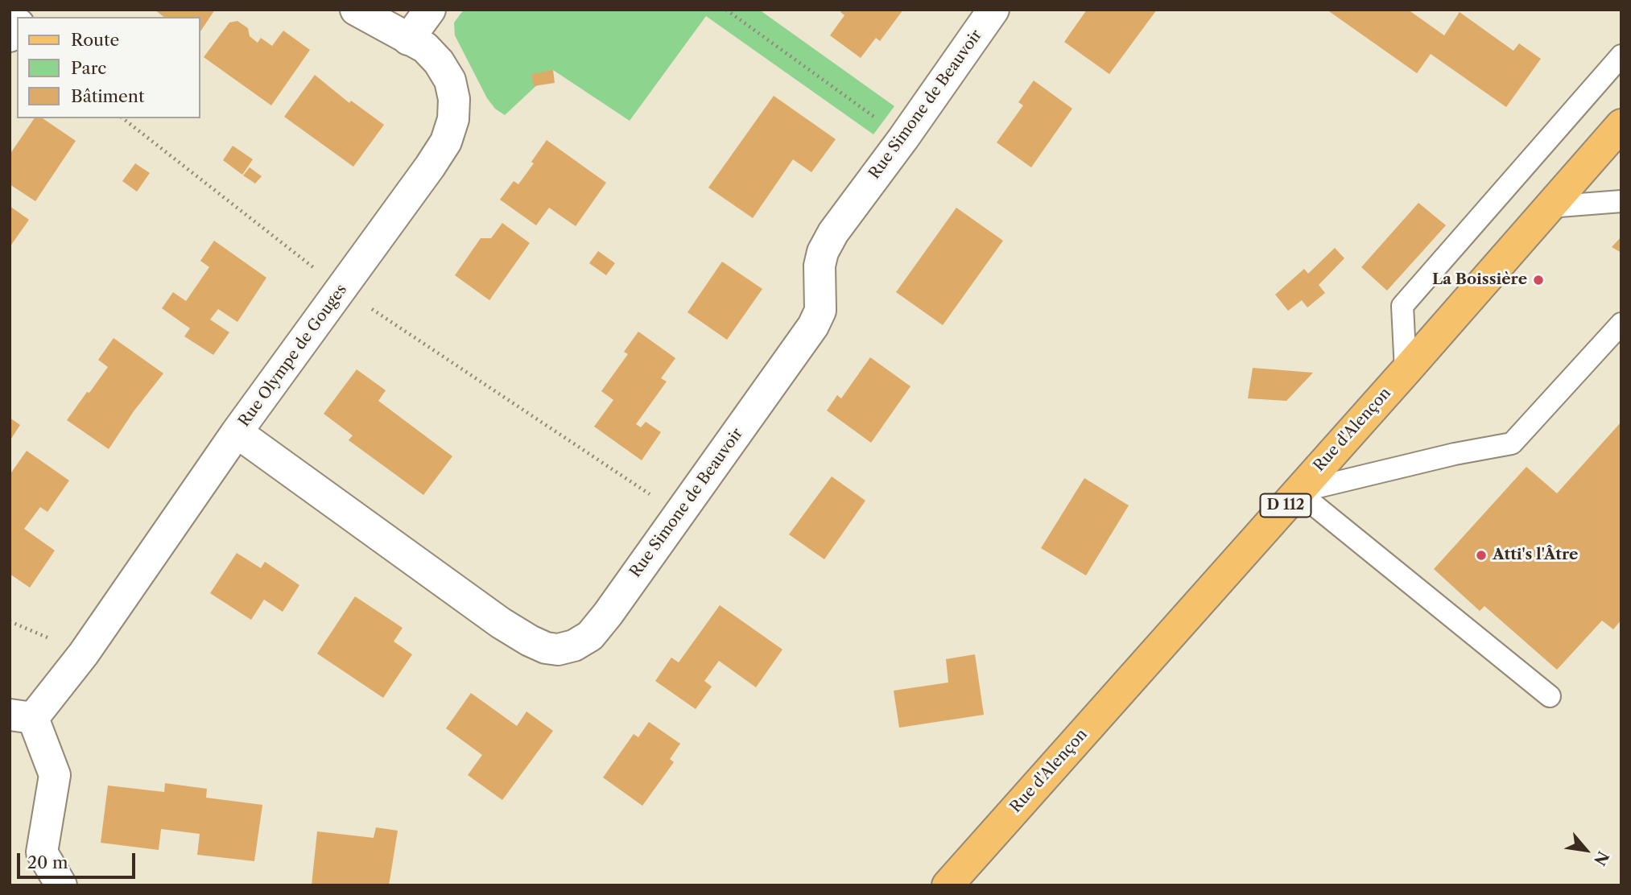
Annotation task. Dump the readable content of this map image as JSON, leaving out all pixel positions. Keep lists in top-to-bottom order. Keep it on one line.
{"streets":{"main road":["Rue d'Alençon","D 112"],"street":["Rue Simone de Beauvoir","Rue Olympe de Gouges"]},"crossings":[["Rue Simone de Beauvoir","Rue Olympe de Gouges"]],"places":["La Boissière","Atti's l'Âtre"],"legend":["Route","Parc","Bâtiment"],"scale_bar":"20 m","north":"bottom right"}
